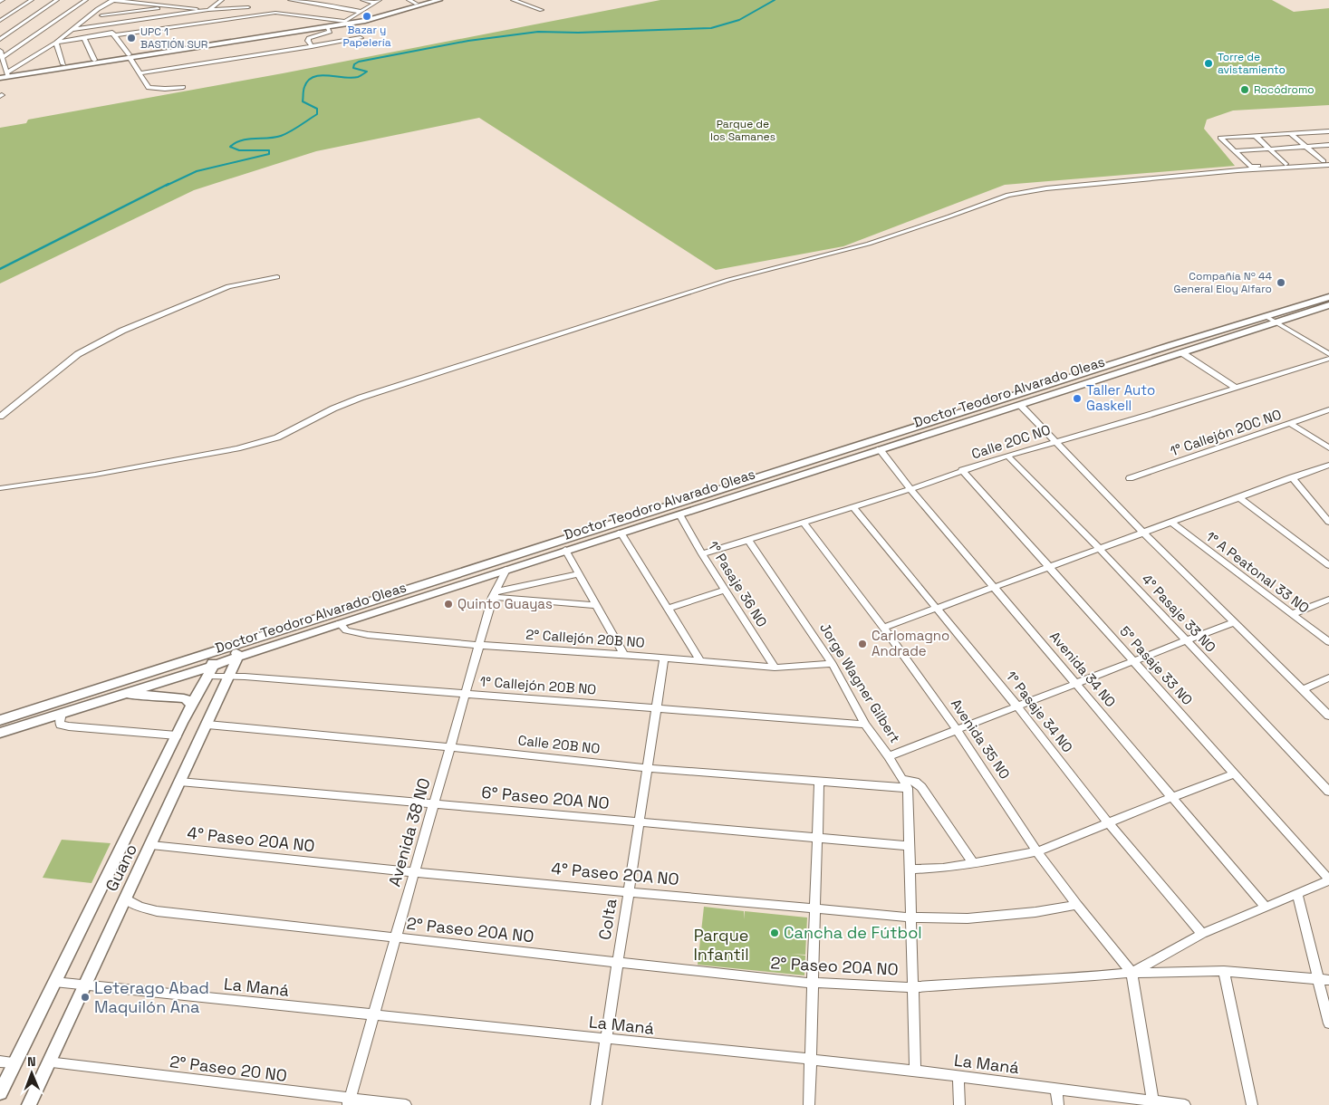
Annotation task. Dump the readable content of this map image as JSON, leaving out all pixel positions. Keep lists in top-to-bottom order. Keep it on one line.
{"streets":{"main road":["Doctor Teodoro Alvarado Oleas","Guano"],"street":["1° Callejón 20C NO","Calle 20C NO","1° A Peatonal 33 NO","1° Pasaje 36 NO","4° Pasaje 33 NO","2° Callejón 20B NO","5° Pasaje 33 NO","Avenida 34 NO","Jorge Wagner Gilbert","1° Callejón 20B NO","1° Pasaje 34 NO","Avenida 35 NO","Calle 20B NO","6° Paseo 20A NO","Avenida 38 NO","4° Paseo 20A NO","Colta","2° Paseo 20A NO","La Maná","2° Paseo 20 NO"]},"crossings":[["Doctor Teodoro Alvarado Oleas","1° Pasaje 36 NO"],["Doctor Teodoro Alvarado Oleas","2° Callejón 20B NO"],["Doctor Teodoro Alvarado Oleas","Avenida 34 NO"],["Doctor Teodoro Alvarado Oleas","1° Callejón 20B NO"],["Doctor Teodoro Alvarado Oleas","Avenida 38 NO"],["Doctor Teodoro Alvarado Oleas","Guano"],["Calle 20C NO","1° Pasaje 36 NO"],["Calle 20C NO","4° Pasaje 33 NO"],["Calle 20C NO","5° Pasaje 33 NO"],["Calle 20C NO","Avenida 34 NO"],["Calle 20C NO","Jorge Wagner Gilbert"],["Calle 20C NO","1° Pasaje 34 NO"],["Calle 20C NO","Avenida 35 NO"],["1° Pasaje 36 NO","2° Callejón 20B NO"],["2° Callejón 20B NO","Jorge Wagner Gilbert"],["2° Callejón 20B NO","Avenida 38 NO"],["2° Callejón 20B NO","Colta"],["Jorge Wagner Gilbert","1° Callejón 20B NO"],["Jorge Wagner Gilbert","Calle 20B NO"],["1° Callejón 20B NO","Avenida 38 NO"],["1° Callejón 20B NO","Guano"],["1° Callejón 20B NO","Colta"],["Avenida 35 NO","4° Paseo 20A NO"],["Avenida 35 NO","2° Paseo 20A NO"],["Avenida 35 NO","La Maná"],["Calle 20B NO","Avenida 38 NO"],["Calle 20B NO","Guano"],["Calle 20B NO","Colta"],["6° Paseo 20A NO","Avenida 38 NO"],["6° Paseo 20A NO","Guano"],["6° Paseo 20A NO","Colta"],["Avenida 38 NO","4° Paseo 20A NO"],["Avenida 38 NO","2° Paseo 20A NO"],["Avenida 38 NO","La Maná"],["Avenida 38 NO","2° Paseo 20 NO"],["4° Paseo 20A NO","Guano"],["4° Paseo 20A NO","Colta"],["Guano","2° Paseo 20A NO"],["Guano","La Maná"],["Guano","2° Paseo 20 NO"],["Colta","2° Paseo 20A NO"],["Colta","La Maná"]],"parks":["Parque de los Samanes","Parque Infantil"],"places":["Bazar y Papelería","UPC 1 BASTIÓN SUR","Torre de avistamiento","Rocódromo","Compañía Nº 44 General Eloy Alfaro","Taller Auto Gaskell","Quinto Guayas","Carlomagno Andrade","Cancha de Fútbol","Leterago Abad Maquilón Ana"],"north":"top"}
